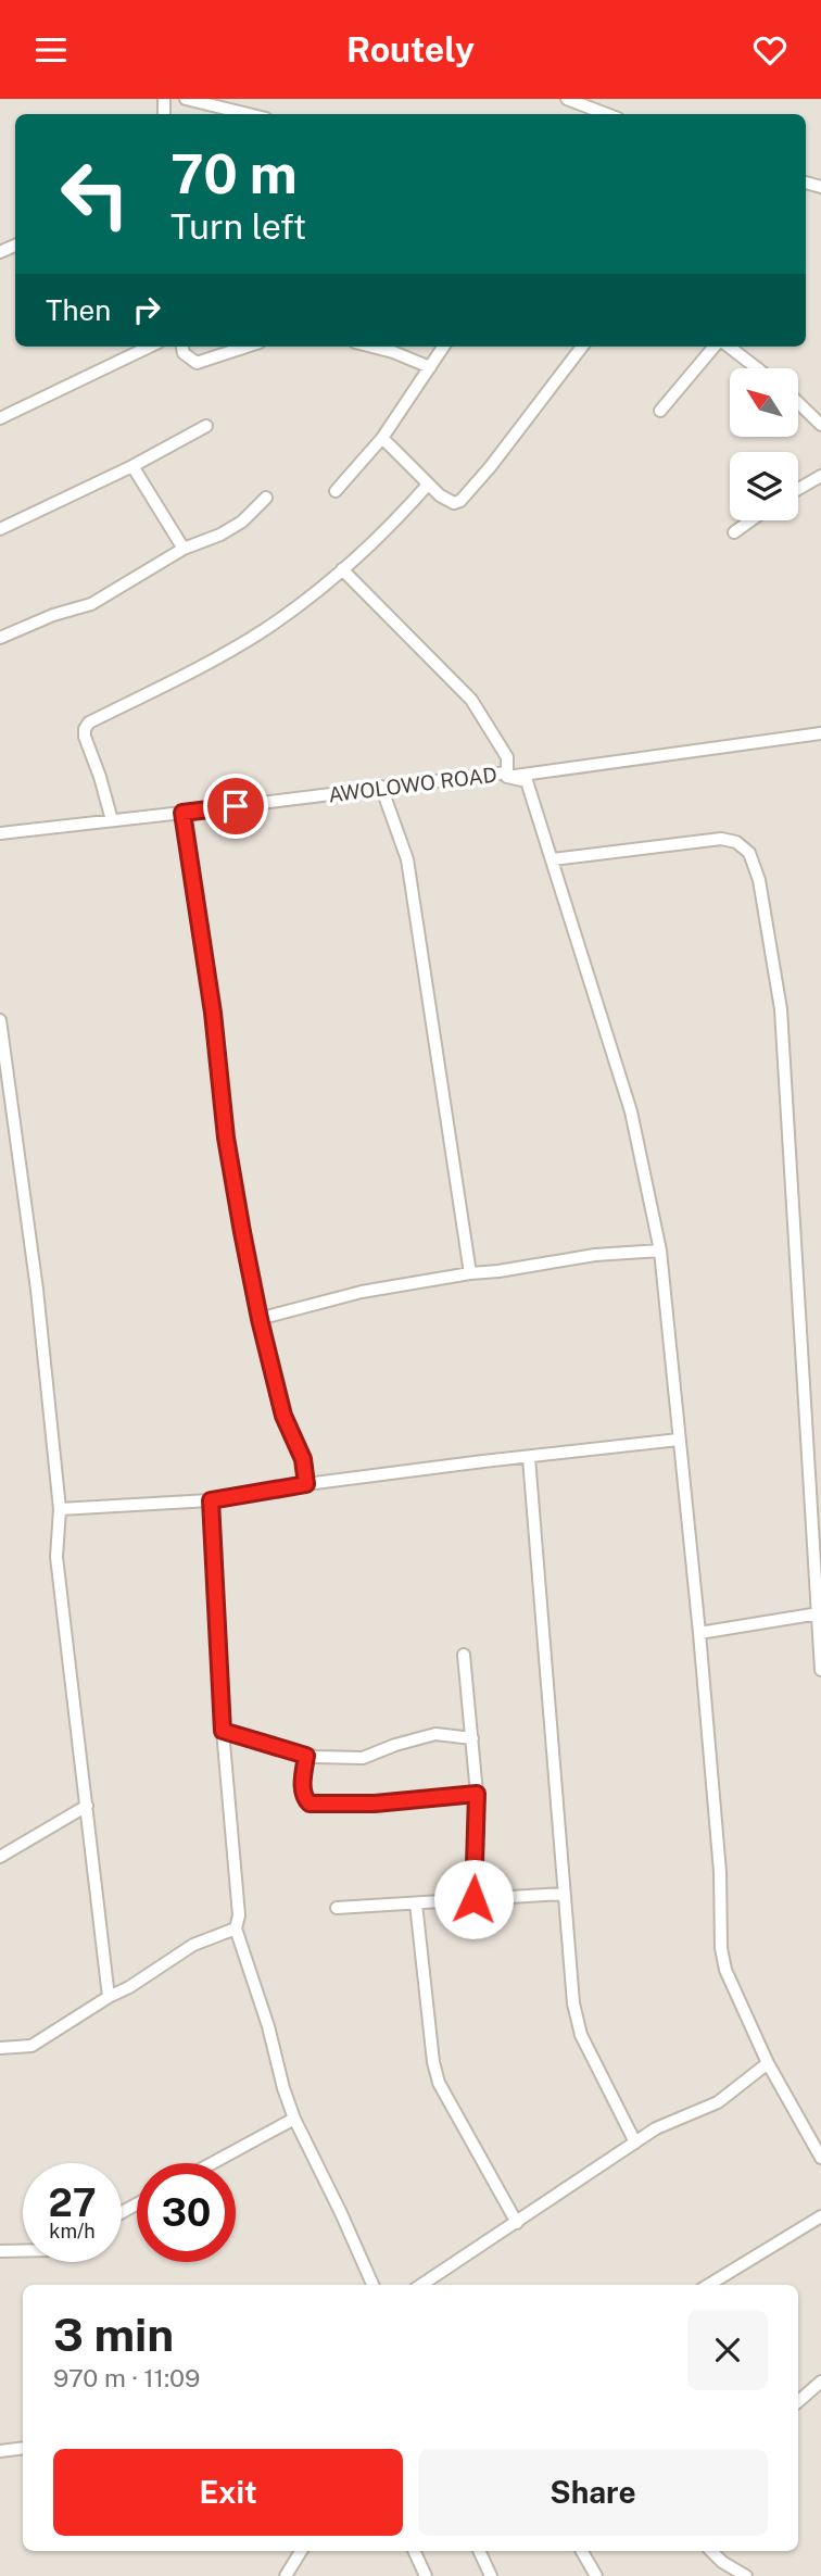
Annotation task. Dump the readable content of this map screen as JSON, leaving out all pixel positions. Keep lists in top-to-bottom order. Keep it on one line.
{"streets":{"street":["AWOLOWO ROAD"]},"north":"top left","page":{"header":"Routely","turn":["70 m","Turn left"],"then":"Then","speed":"27 km/h","limit":"30","heading":["3 min","970 m · 11:09"],"buttons":["Exit","Share"]}}
